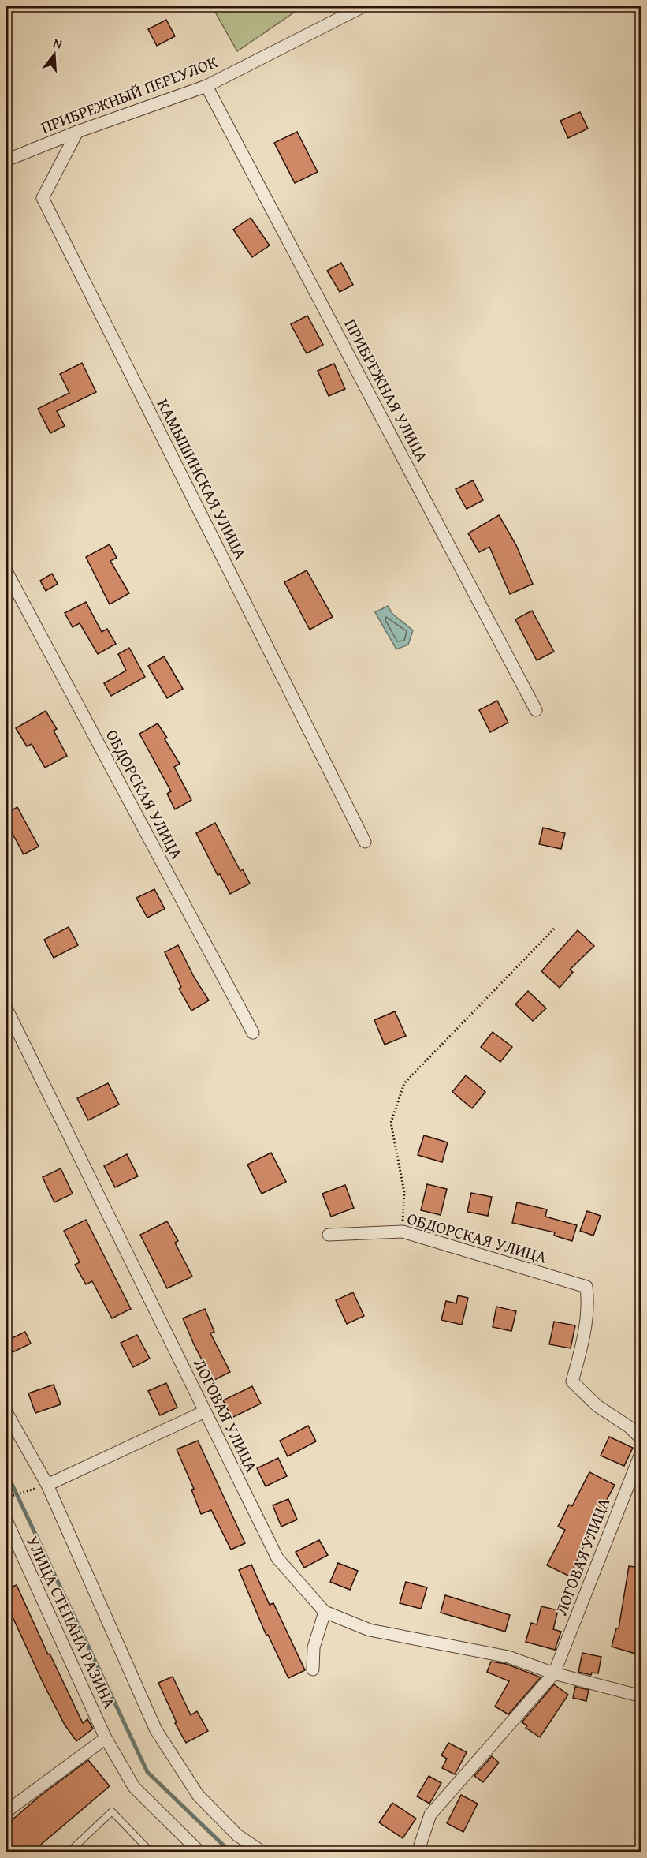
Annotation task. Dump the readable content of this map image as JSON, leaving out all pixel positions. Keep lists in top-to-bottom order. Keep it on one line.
{"streets":{"street":["ПРИБРЕЖНЫЙ ПЕРЕУЛОК","ПРИБРЕЖНАЯ УЛИЦА","КАМЫШИНСКАЯ УЛИЦА","ОБДОРСКАЯ УЛИЦА","ЛОГОВАЯ УЛИЦА","УЛИЦА СТЕПАНА РАЗИНА"]},"crossings":[["ПРИБРЕЖНЫЙ ПЕРЕУЛОК","ПРИБРЕЖНАЯ УЛИЦА"],["ПРИБРЕЖНЫЙ ПЕРЕУЛОК","КАМЫШИНСКАЯ УЛИЦА"]],"north":"top"}
